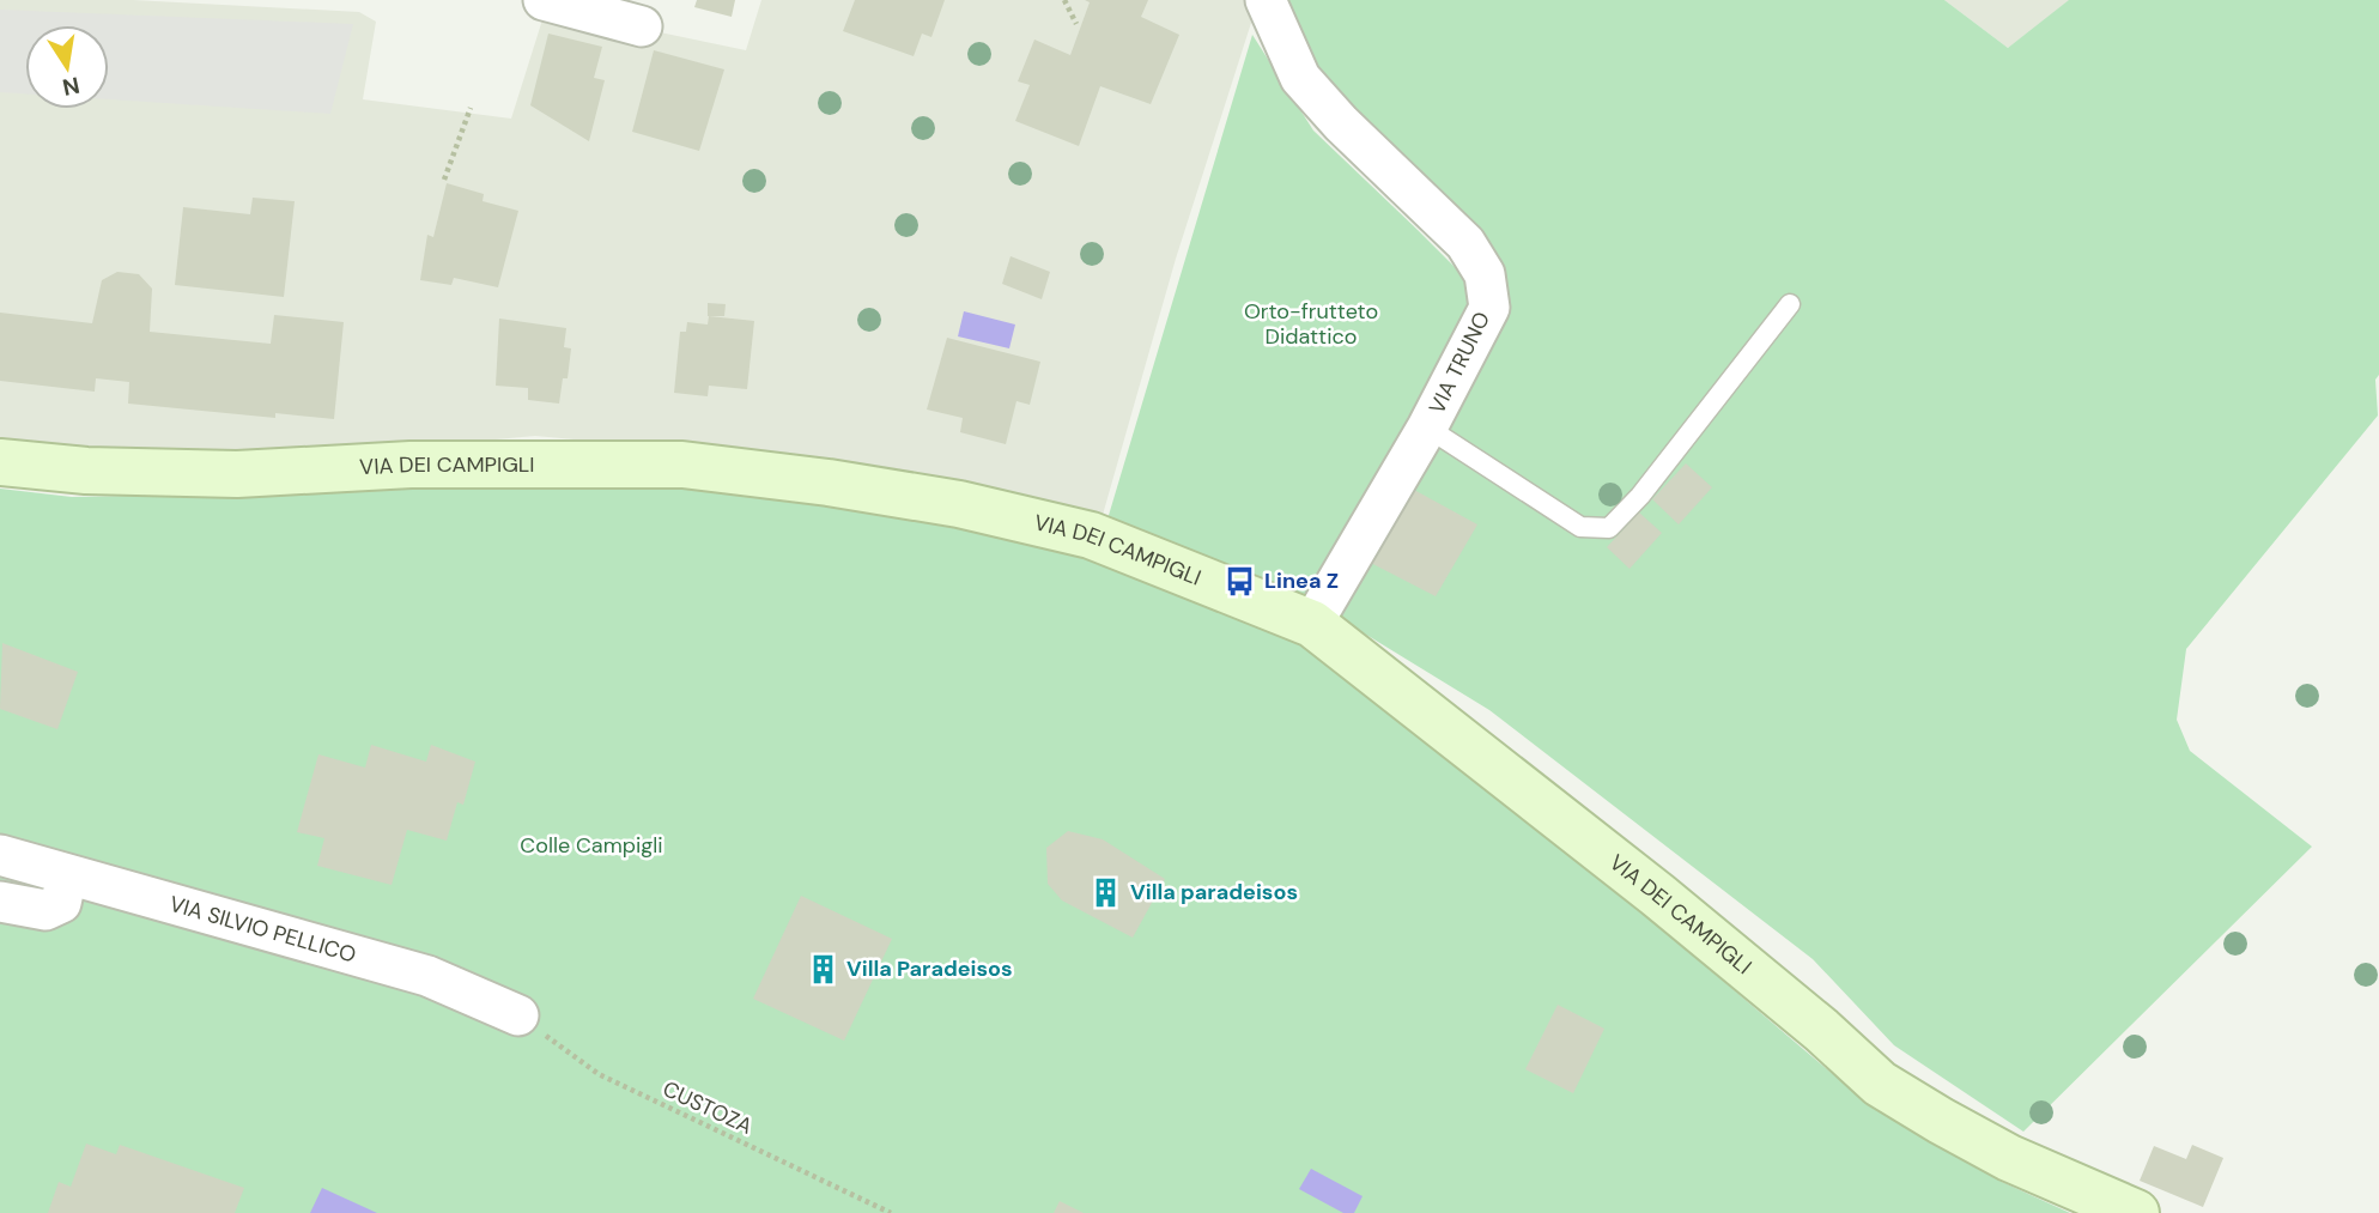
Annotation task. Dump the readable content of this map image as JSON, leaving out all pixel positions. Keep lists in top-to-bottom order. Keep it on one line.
{"streets":{"street":["VIA TRUNO","VIA DEI CAMPIGLI","VIA SILVIO PELLICO"],"path":["CUSTOZA"]},"crossings":[["VIA TRUNO","VIA DEI CAMPIGLI"],["VIA SILVIO PELLICO","CUSTOZA"]],"parks":["Orto-frutteto Didattico","Colle Campigli"],"places":{"bus stop":["Linea Z"],"building":["Villa paradeisos","Villa Paradeisos"]},"north":"bottom"}
